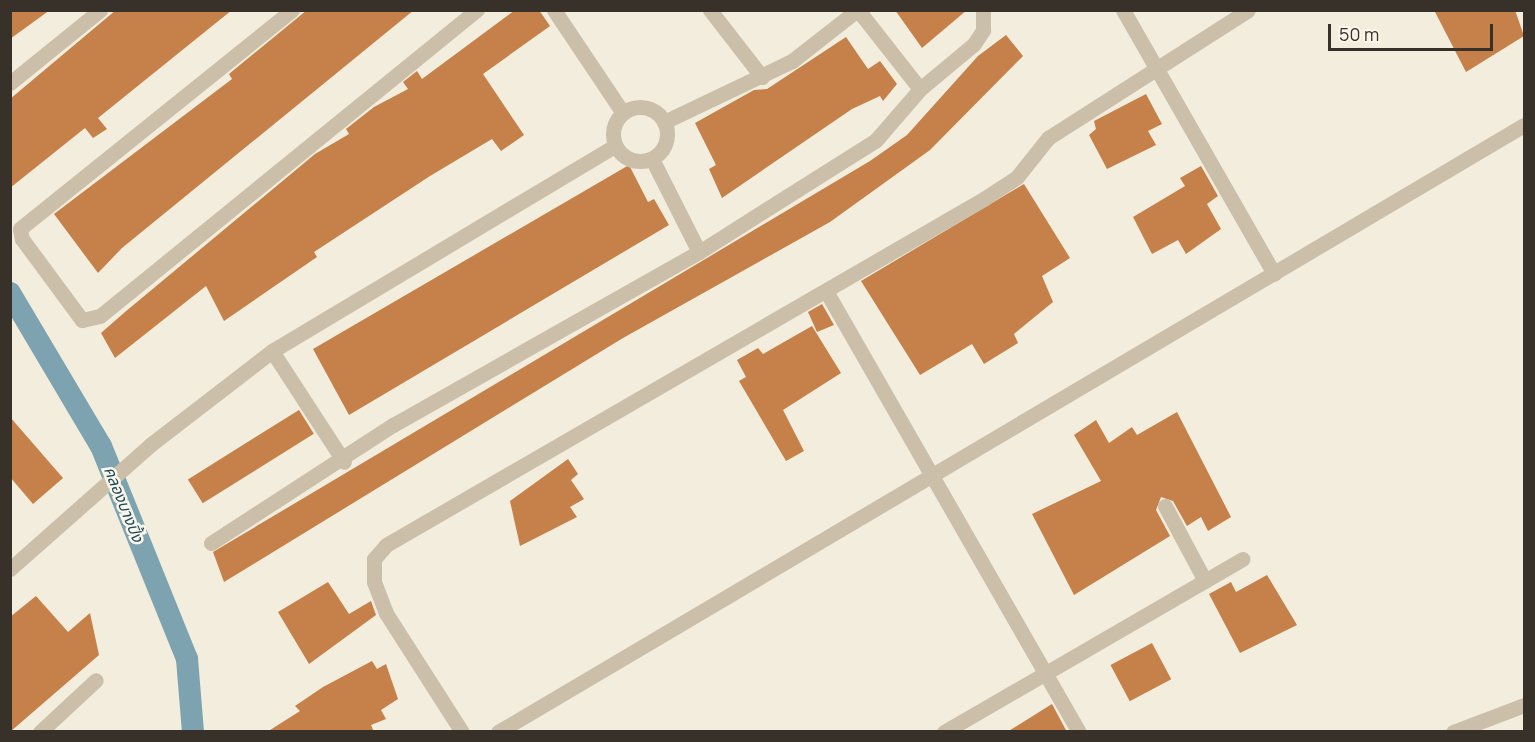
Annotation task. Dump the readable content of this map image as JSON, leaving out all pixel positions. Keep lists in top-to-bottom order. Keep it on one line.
{"water":["คลองบางปิ้ง"],"scale_bar":"50 m"}
